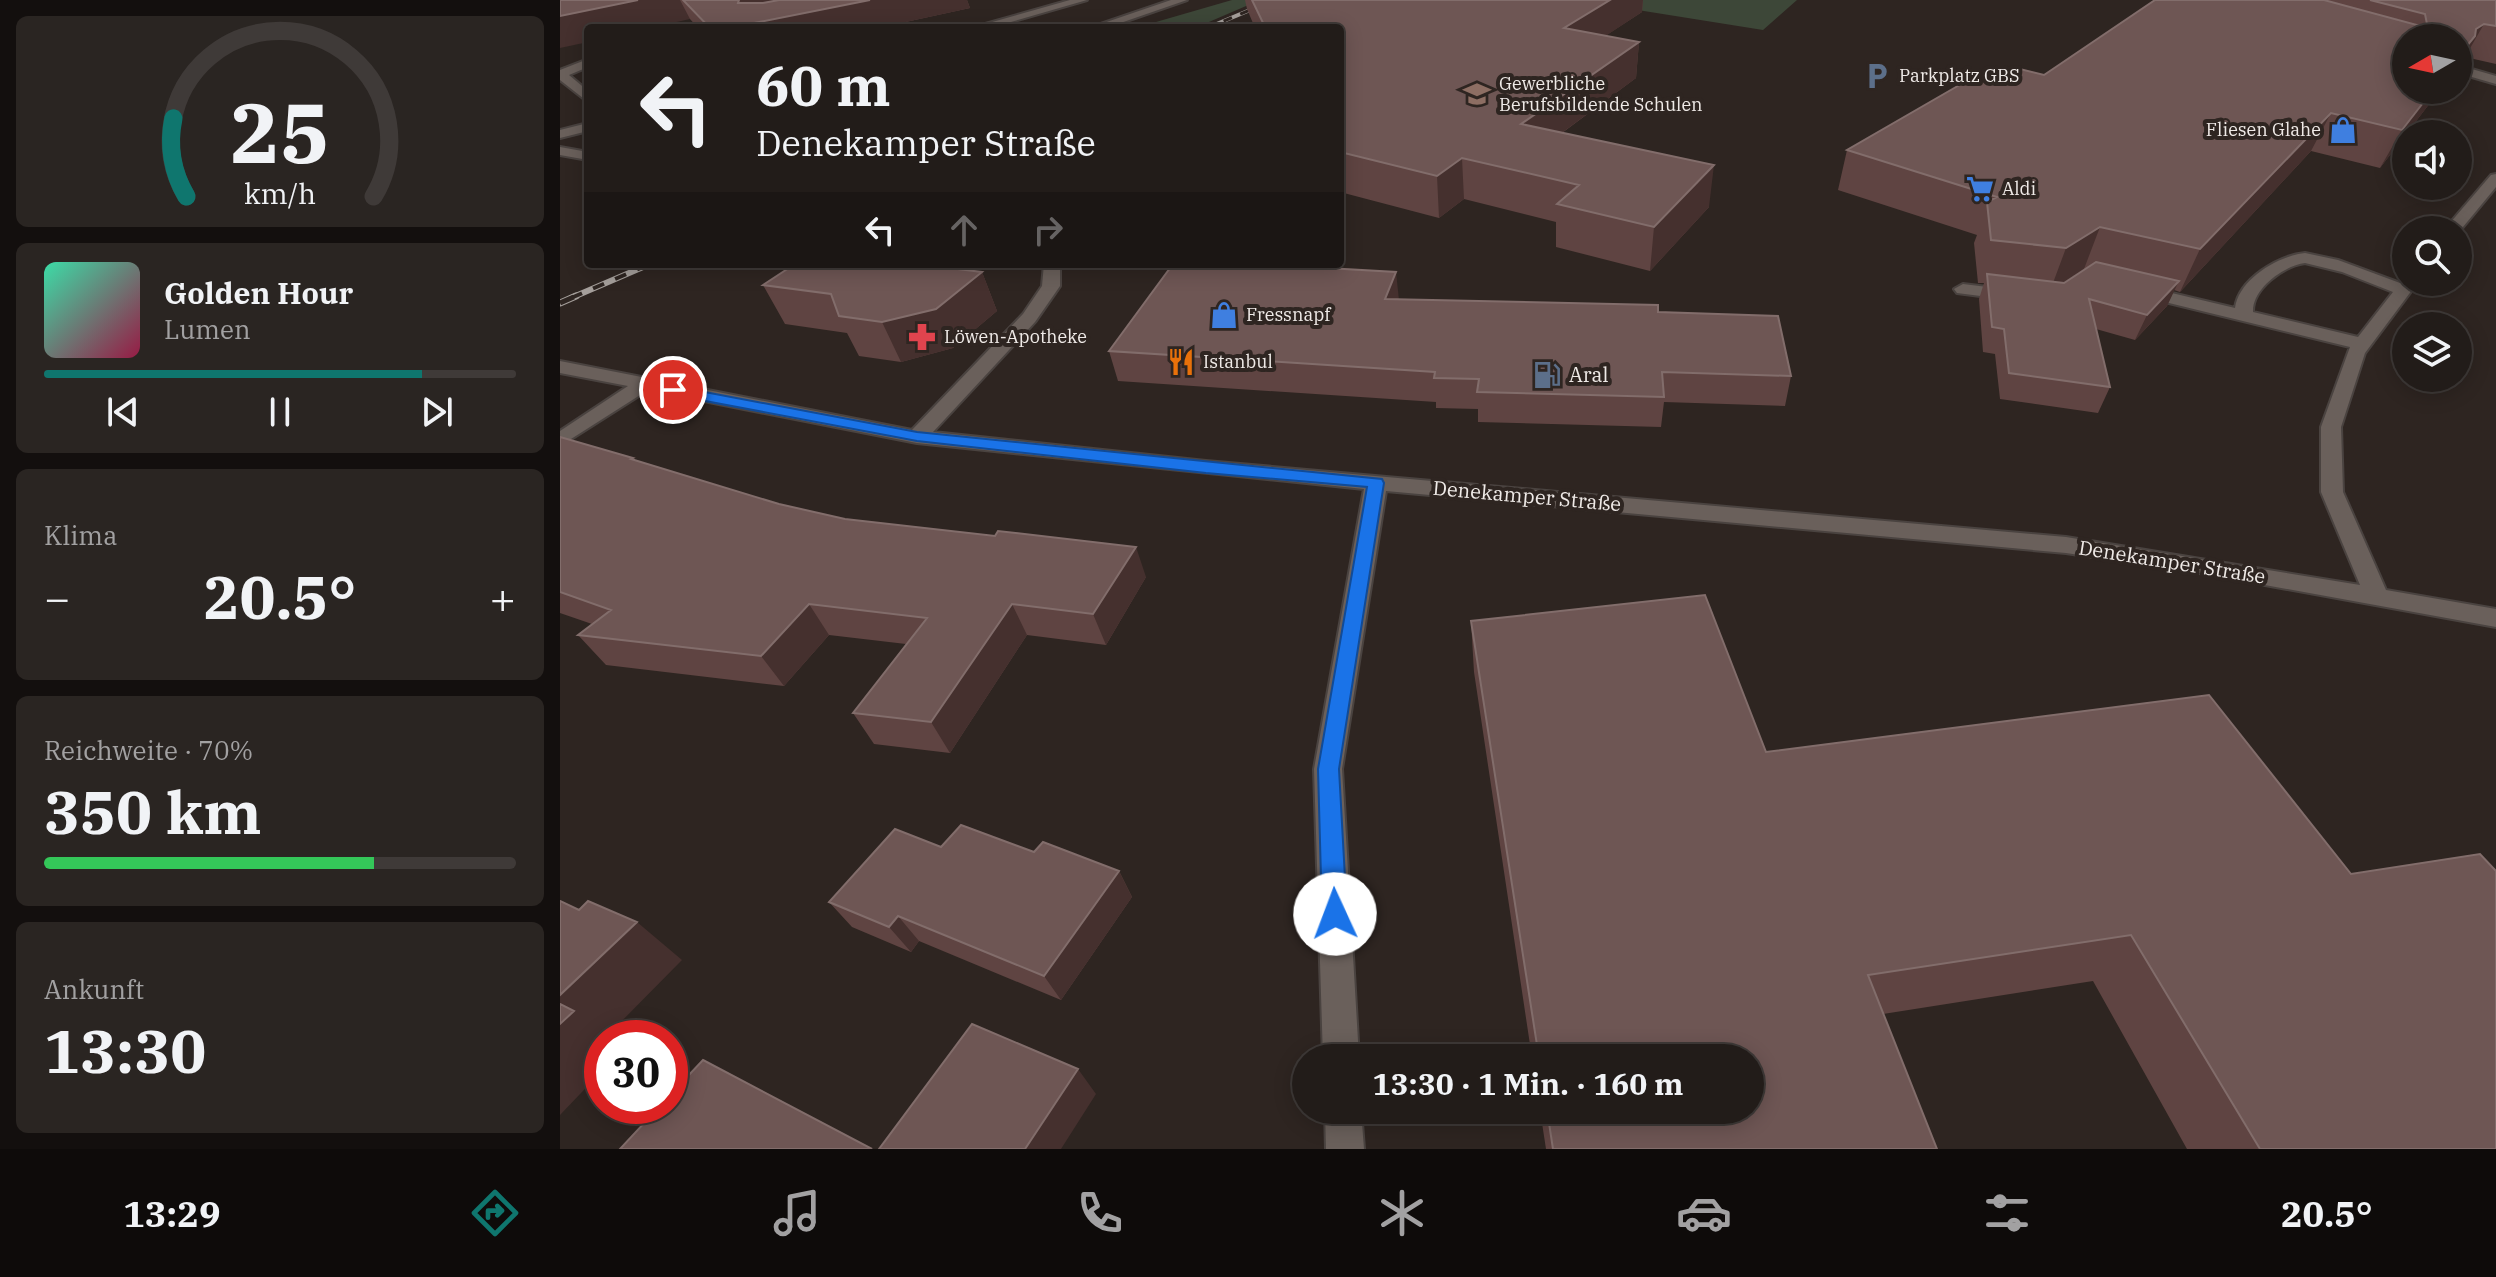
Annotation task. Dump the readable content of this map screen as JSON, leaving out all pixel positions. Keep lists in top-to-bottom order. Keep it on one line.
{"streets":{"street":["Denekamper Straße"]},"places":{"parking":["Parkplatz GBS"],"school or university":["Gewerbliche Berufsbildende Schulen"],"shop":["Fliesen Glahe","Fressnapf"],"supermarket":["Aldi"],"pharmacy":["Löwen-Apotheke"],"restaurant":["Istanbul"],"fuel station":["Aral"]},"north":"left","page":{"turn":["60 m","Denekamper Straße"],"song":["Golden Hour","Lumen"],"tile":["Klima",["Reichweite · 70%","350 km"],["Ankunft","13:30"]],"heat":["−","20.5°","+"],"limit":"30","trip":"13:30 · 1 Min. · 160 m","tabs":["13:29","20.5°"],"gauge":["25","km/h"]}}
